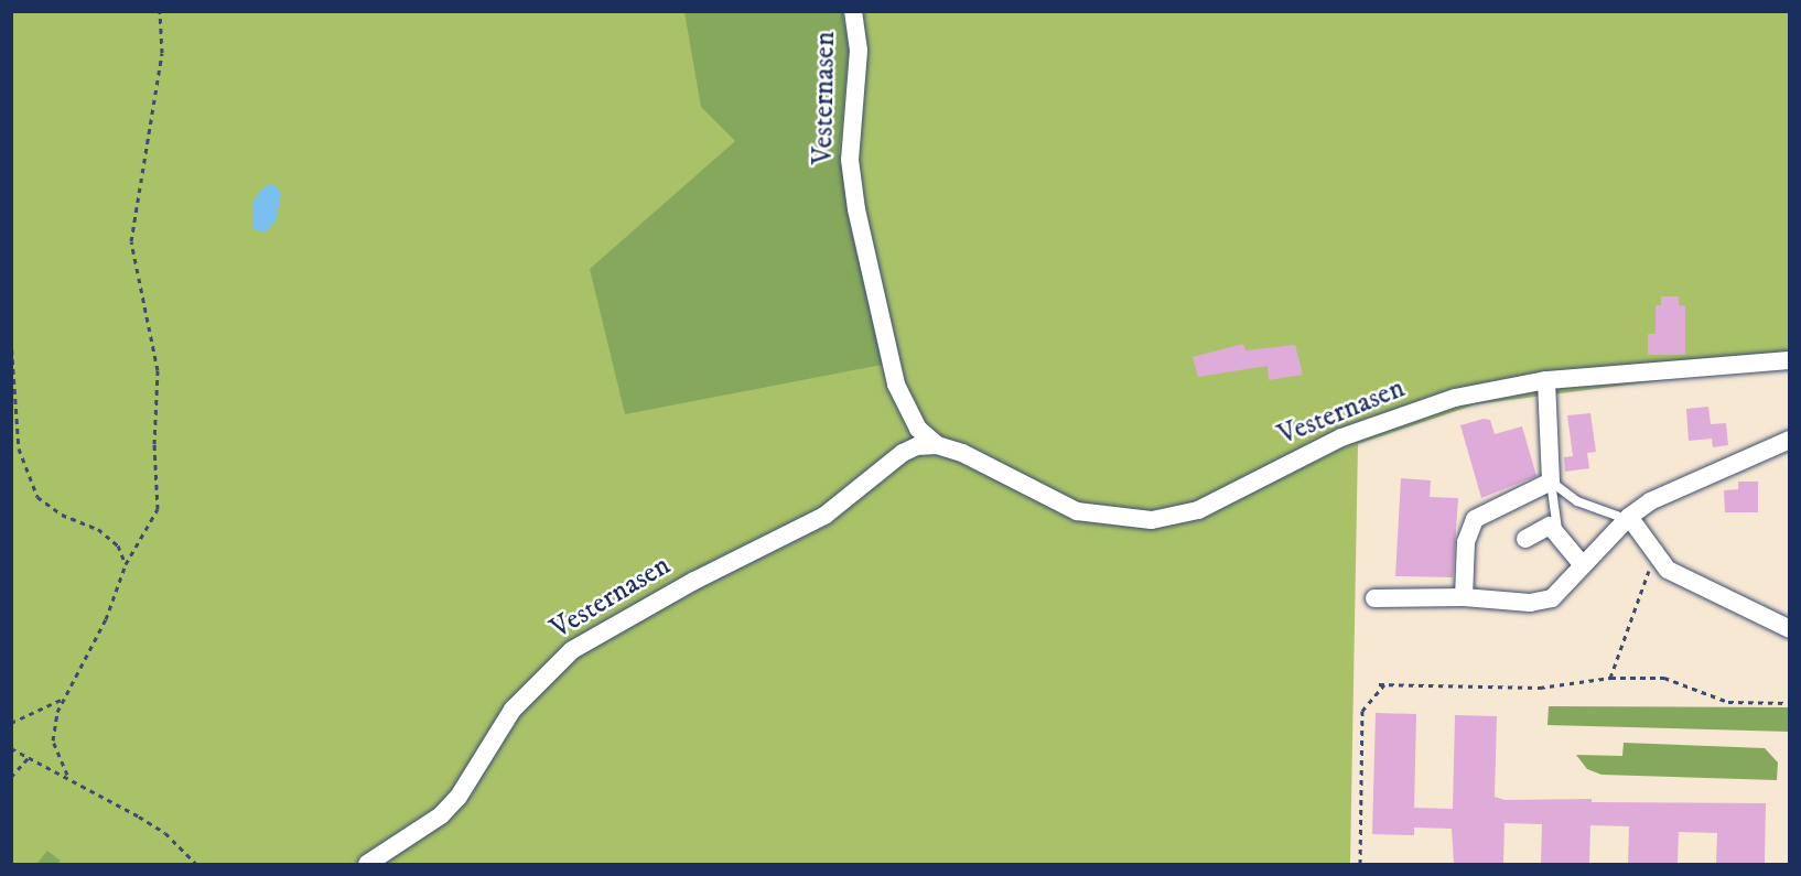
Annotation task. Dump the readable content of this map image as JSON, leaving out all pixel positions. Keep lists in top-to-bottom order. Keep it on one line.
{"streets":{"street":["Vesternasen"]}}
